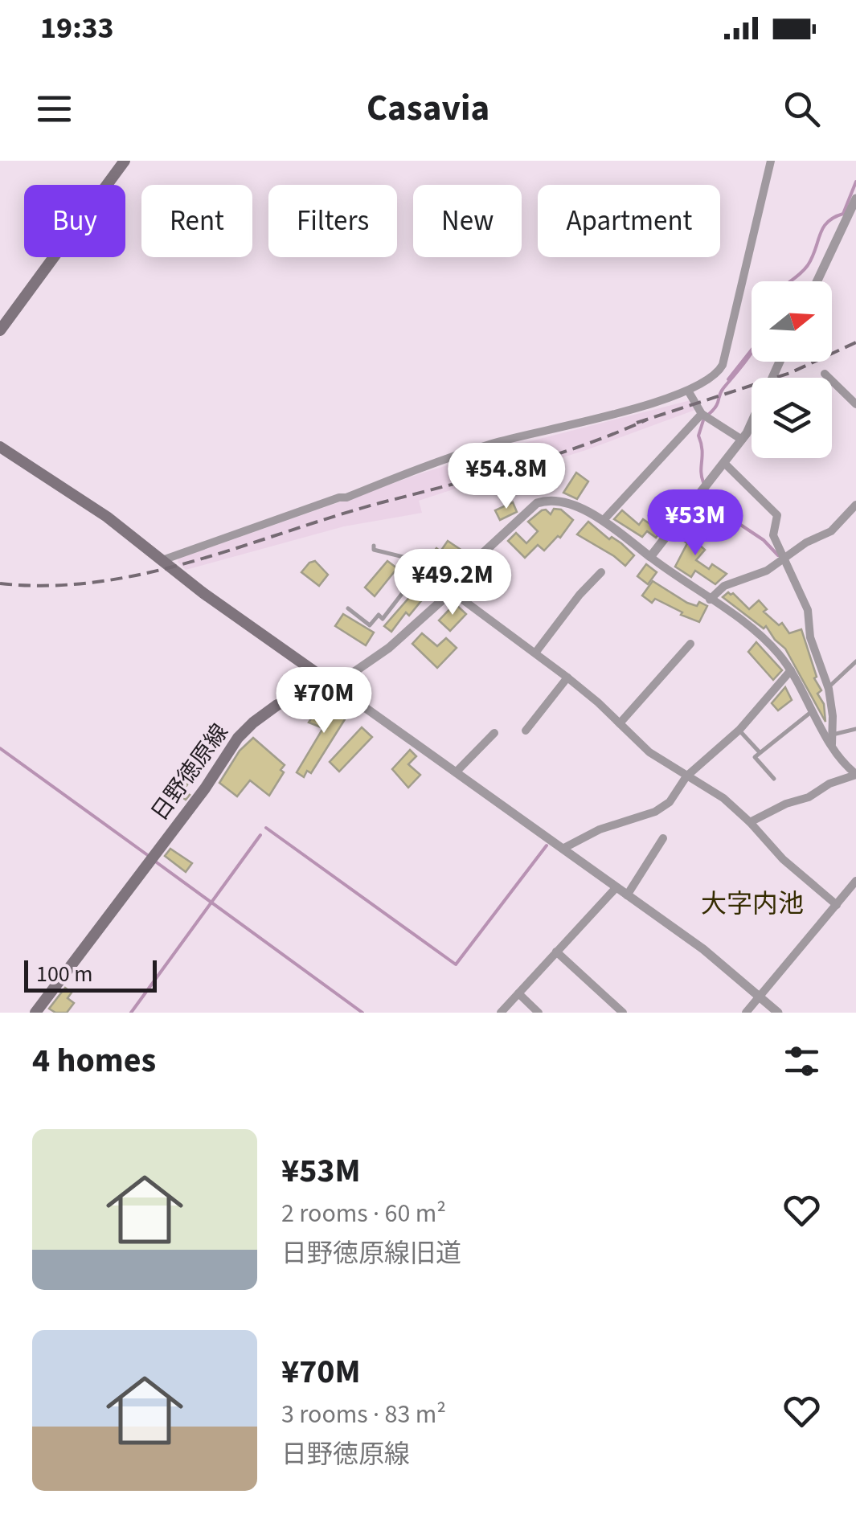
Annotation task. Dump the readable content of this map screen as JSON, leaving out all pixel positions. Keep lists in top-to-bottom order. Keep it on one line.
{"streets":{"main road":["日野徳原線"]},"districts":["大字内池"],"scale_bar":"100 m","north":"right","page":{"status":"19:33","header":"Casavia","chip":["Buy","Rent","Filters","New","Apartment"],"price":["¥54.8M","¥53M","¥49.2M","¥70M"],"scale":"100 m","heading":"4 homes","list":[{"name":"¥53M","note":"2 rooms · 60 m² · 日野徳原線旧道"},{"name":"¥70M","note":"3 rooms · 83 m² · 日野徳原線"}]}}
